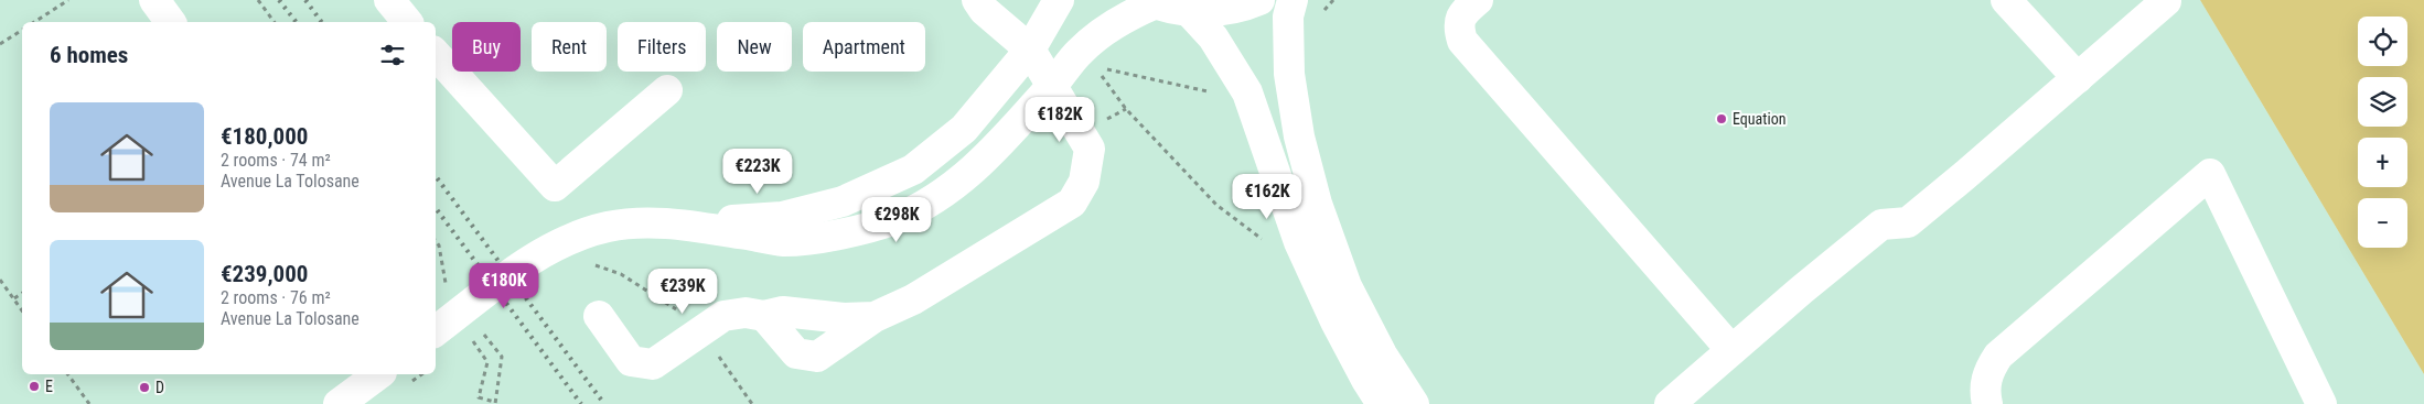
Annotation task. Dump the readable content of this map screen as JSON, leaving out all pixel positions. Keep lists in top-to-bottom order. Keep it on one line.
{"places":["Equation","E","D"],"page":{"map_buttons":["+","−"],"chip":["Buy","Rent","Filters","New","Apartment"],"heading":"6 homes","list":[{"name":"€180,000","note":"2 rooms · 74 m² · Avenue La Tolosane"},{"name":"€239,000","note":"2 rooms · 76 m² · Avenue La Tolosane"}],"price":["€182K","€223K","€162K","€298K","€180K","€239K"]}}
